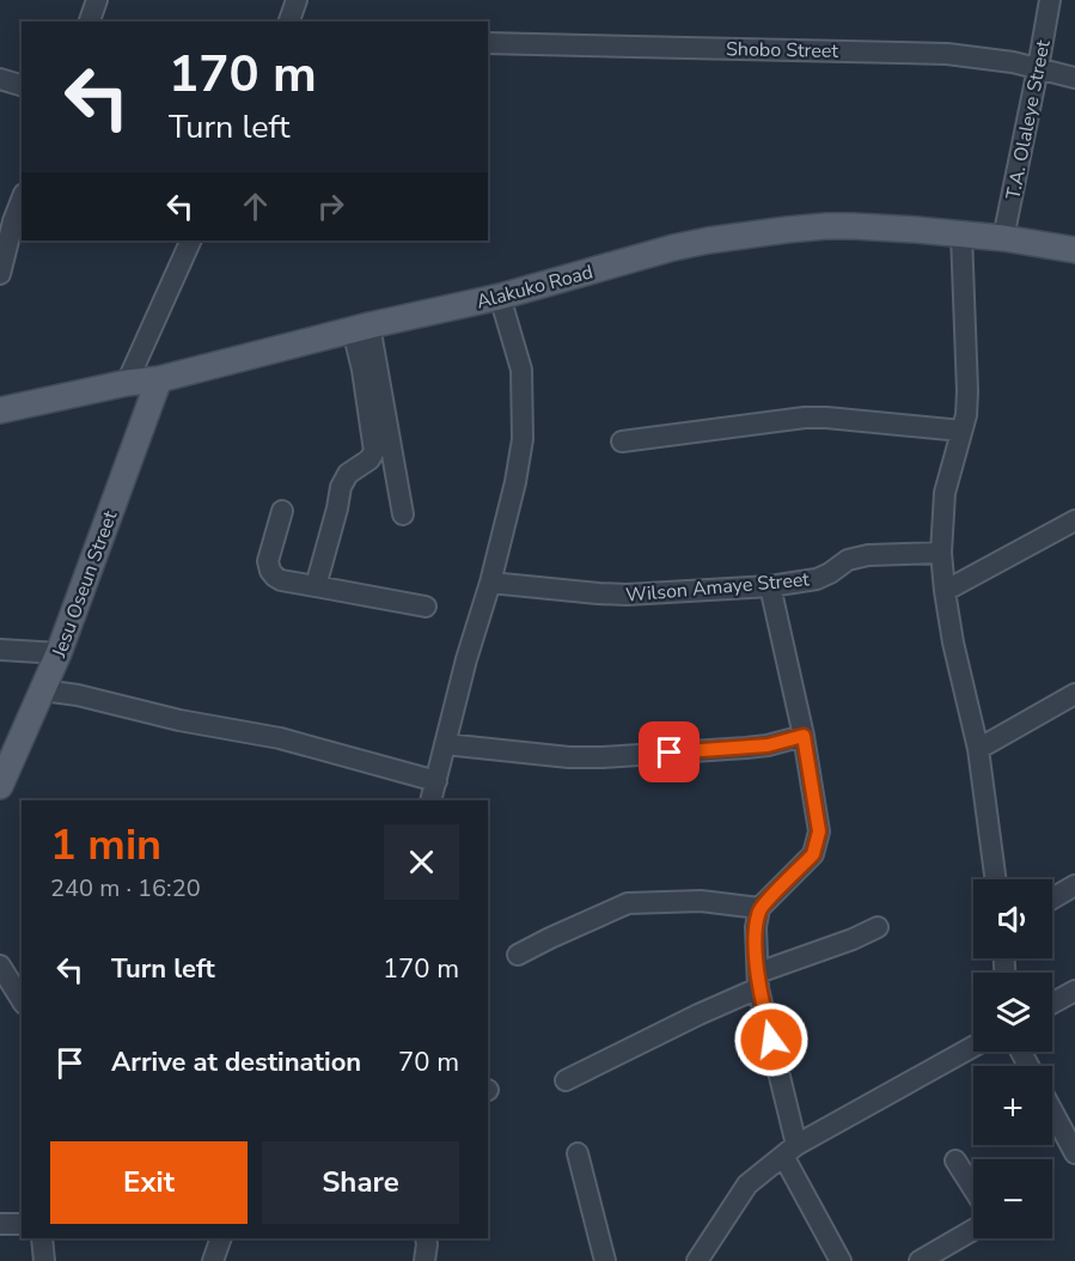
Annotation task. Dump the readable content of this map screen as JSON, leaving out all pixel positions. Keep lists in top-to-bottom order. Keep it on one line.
{"streets":{"main road":["Alakuko Road","Jesu Oseun Street"],"street":["Shobo Street","T.A. Olaleye Street","Wilson Amaye Street"]},"crossings":[["Shobo Street","T.A. Olaleye Street"],["T.A. Olaleye Street","Alakuko Road"],["Alakuko Road","Jesu Oseun Street"]],"page":{"turn":["170 m","Turn left"],"heading":["1 min","240 m · 16:20"],"map_buttons":["+","−"],"list":[{"name":"Turn left","value":"170 m"},{"name":"Arrive at destination","value":"70 m"}],"buttons":["Exit","Share"]}}
